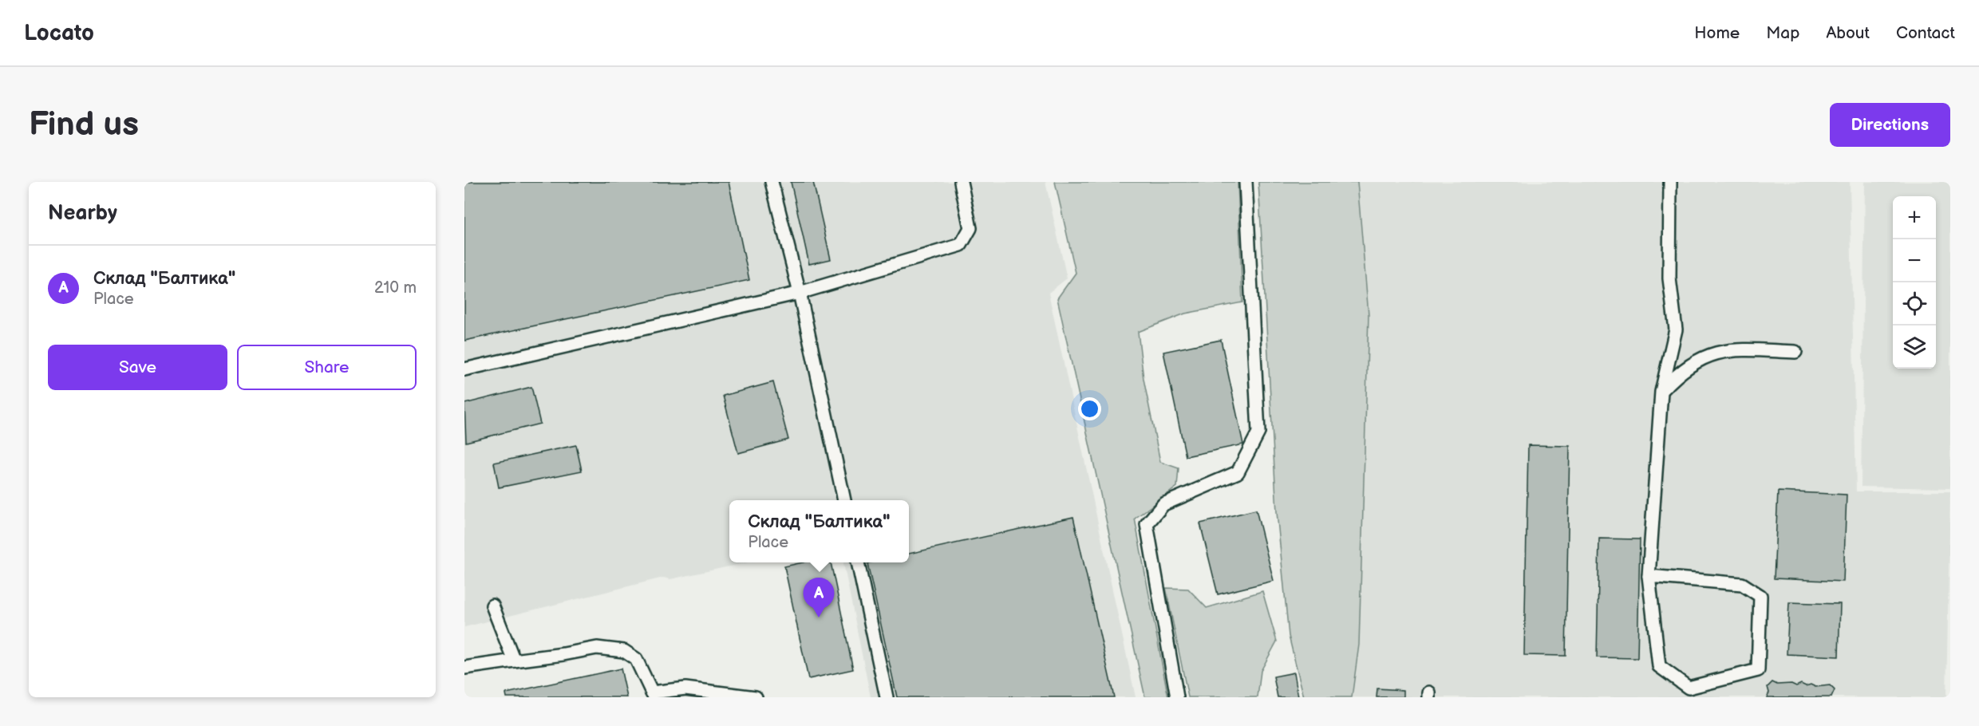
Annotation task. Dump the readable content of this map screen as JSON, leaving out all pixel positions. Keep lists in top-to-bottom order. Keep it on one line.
{"page":{"header":"Locato","nav":["Home","Map","About","Contact"],"buttons":["Directions",["Save","Share"]],"title":"Find us","heading":"Nearby","map_buttons":["+","−"],"list":[{"mark":"A","name":"Склад \"Балтика\"","note":"Place","value":"210 m"}],"popup":["Склад \"Балтика\"","Place"],"pins":"A"}}
